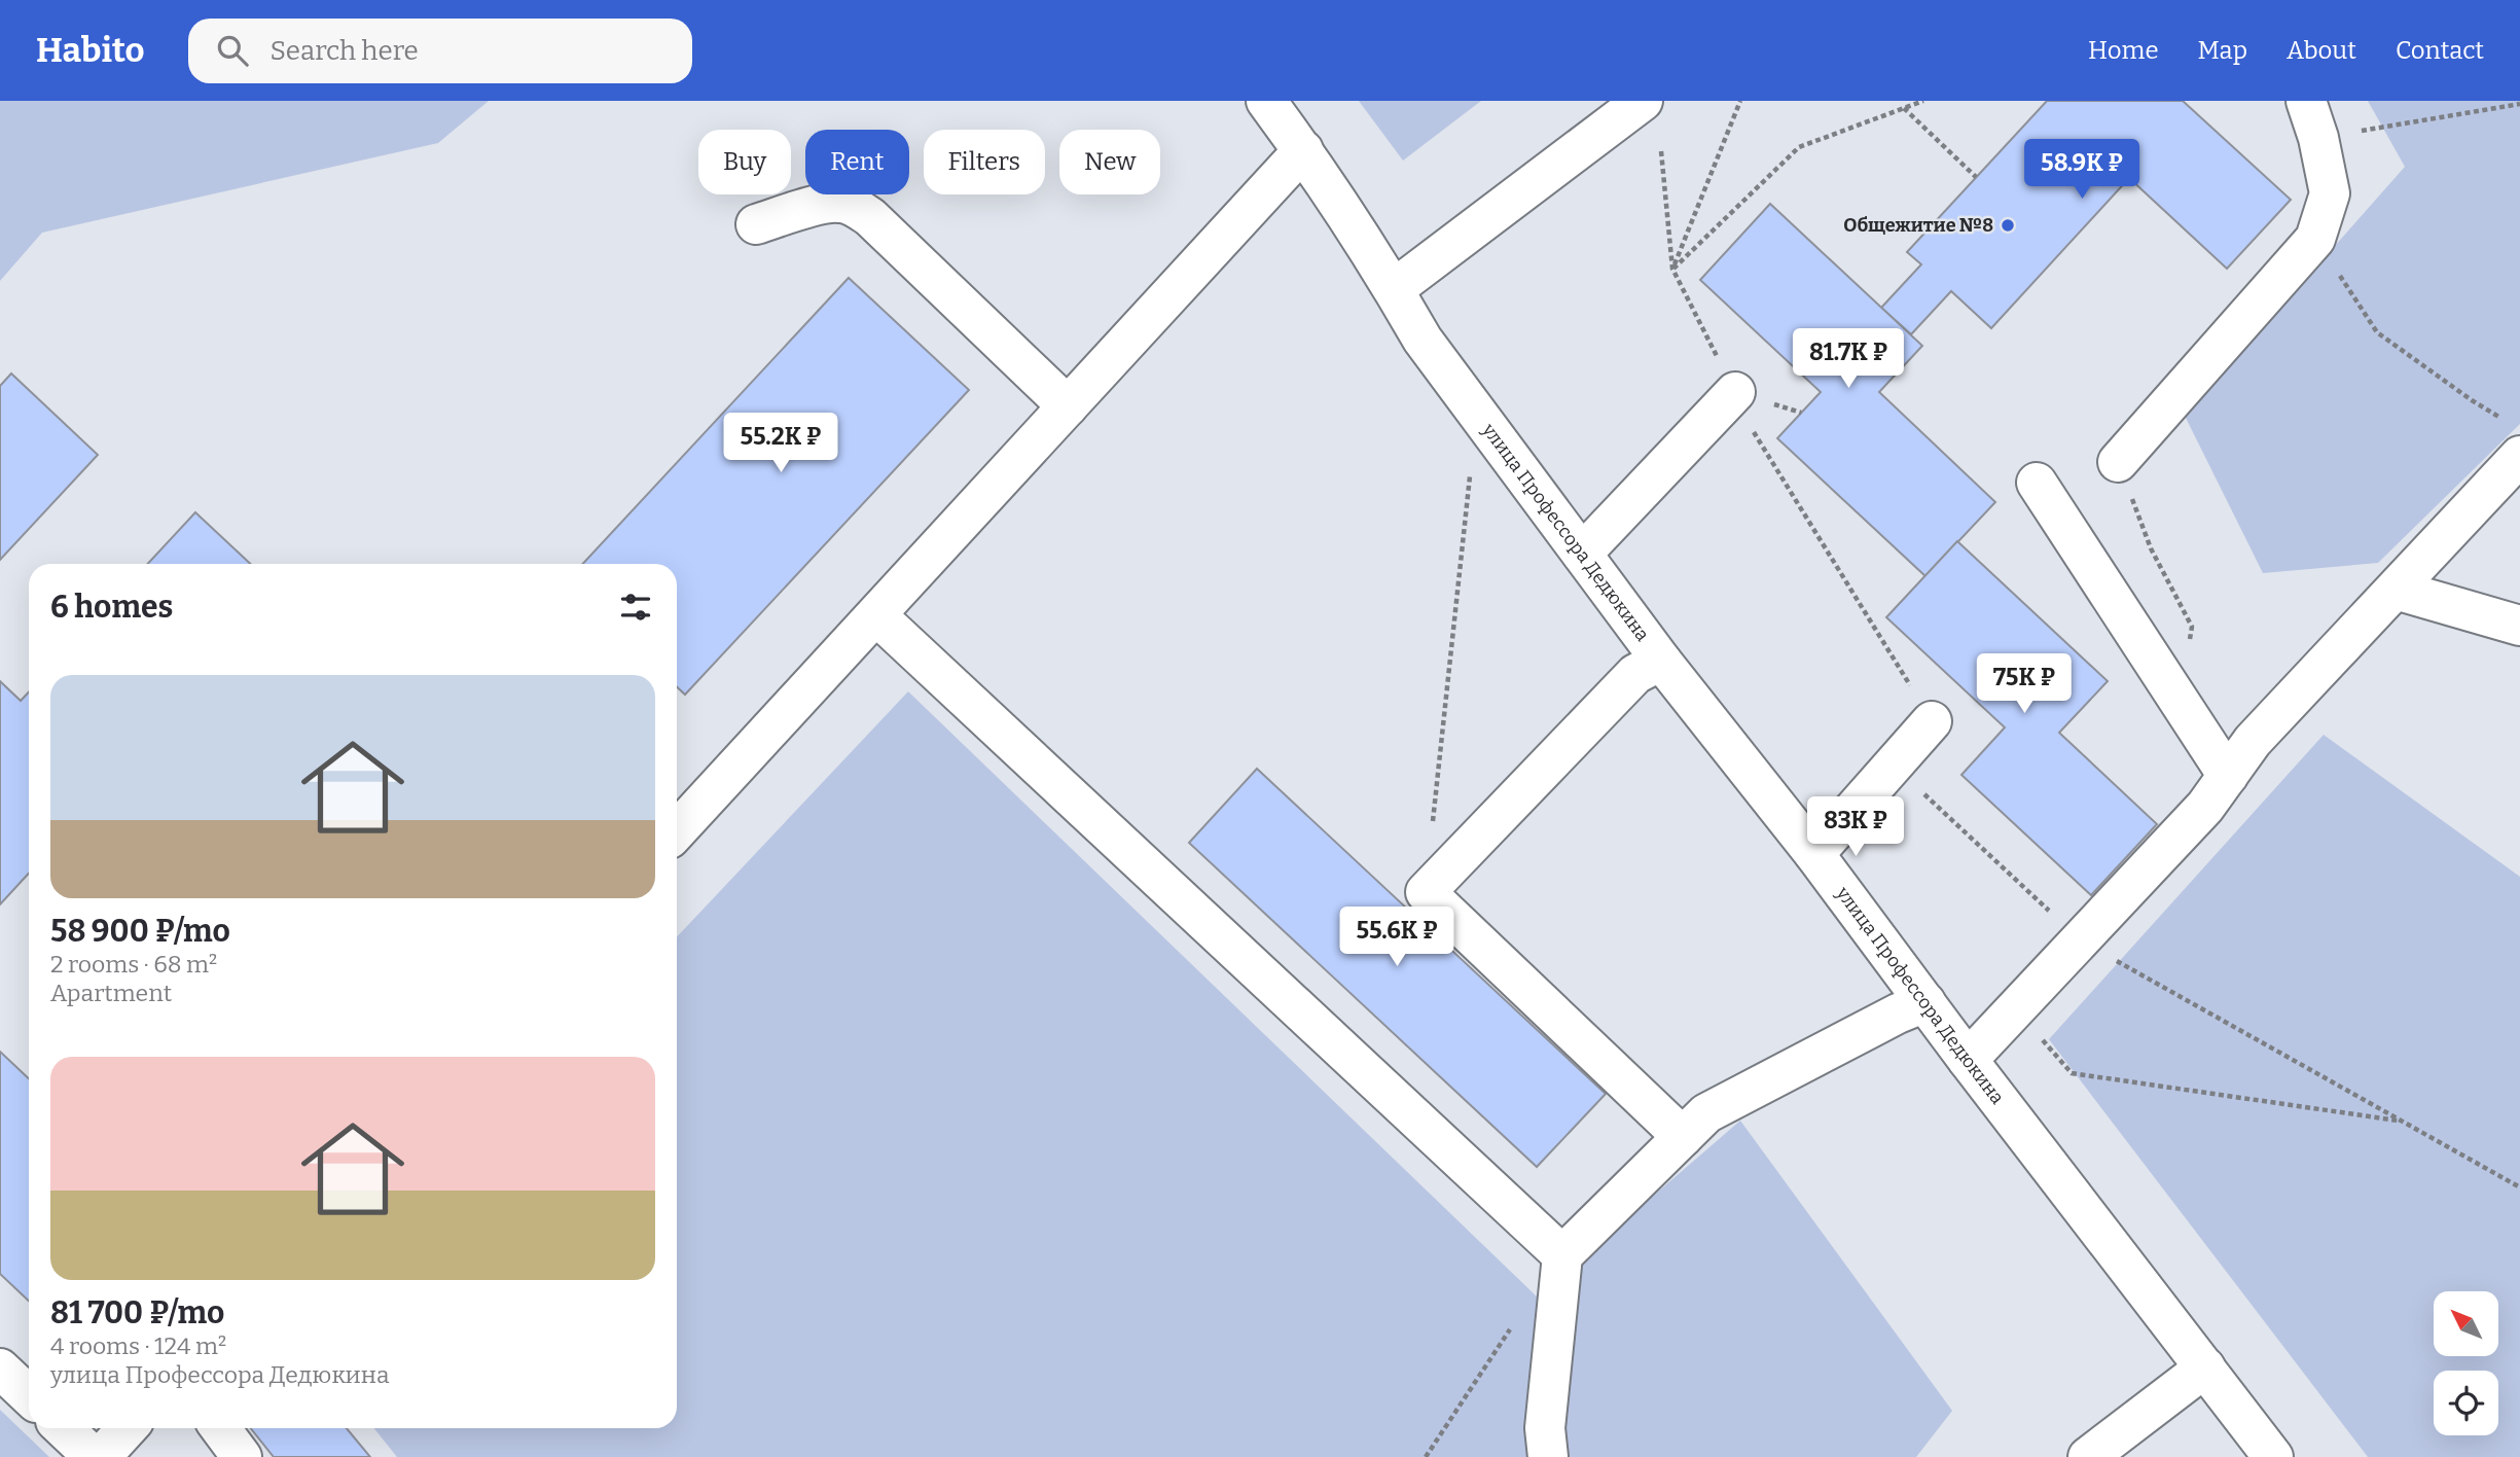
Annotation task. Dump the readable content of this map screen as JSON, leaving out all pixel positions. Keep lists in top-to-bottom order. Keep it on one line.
{"streets":{"street":["улица Профессора Дедюкина"]},"places":["Общежитие №8"],"north":"top left","page":{"header":"Habito","search":"Search here","nav":["Home","Map","About","Contact"],"chip":["Buy","Rent","Filters","New"],"price":["58.9K ₽","81.7K ₽","55.2K ₽","75K ₽","83K ₽","55.6K ₽"],"heading":"6 homes","list":[{"name":"58 900 ₽/mo","note":"2 rooms · 68 m² · Apartment"},{"name":"81 700 ₽/mo","note":"4 rooms · 124 m² · улица Профессора Дедюкина"}]}}
